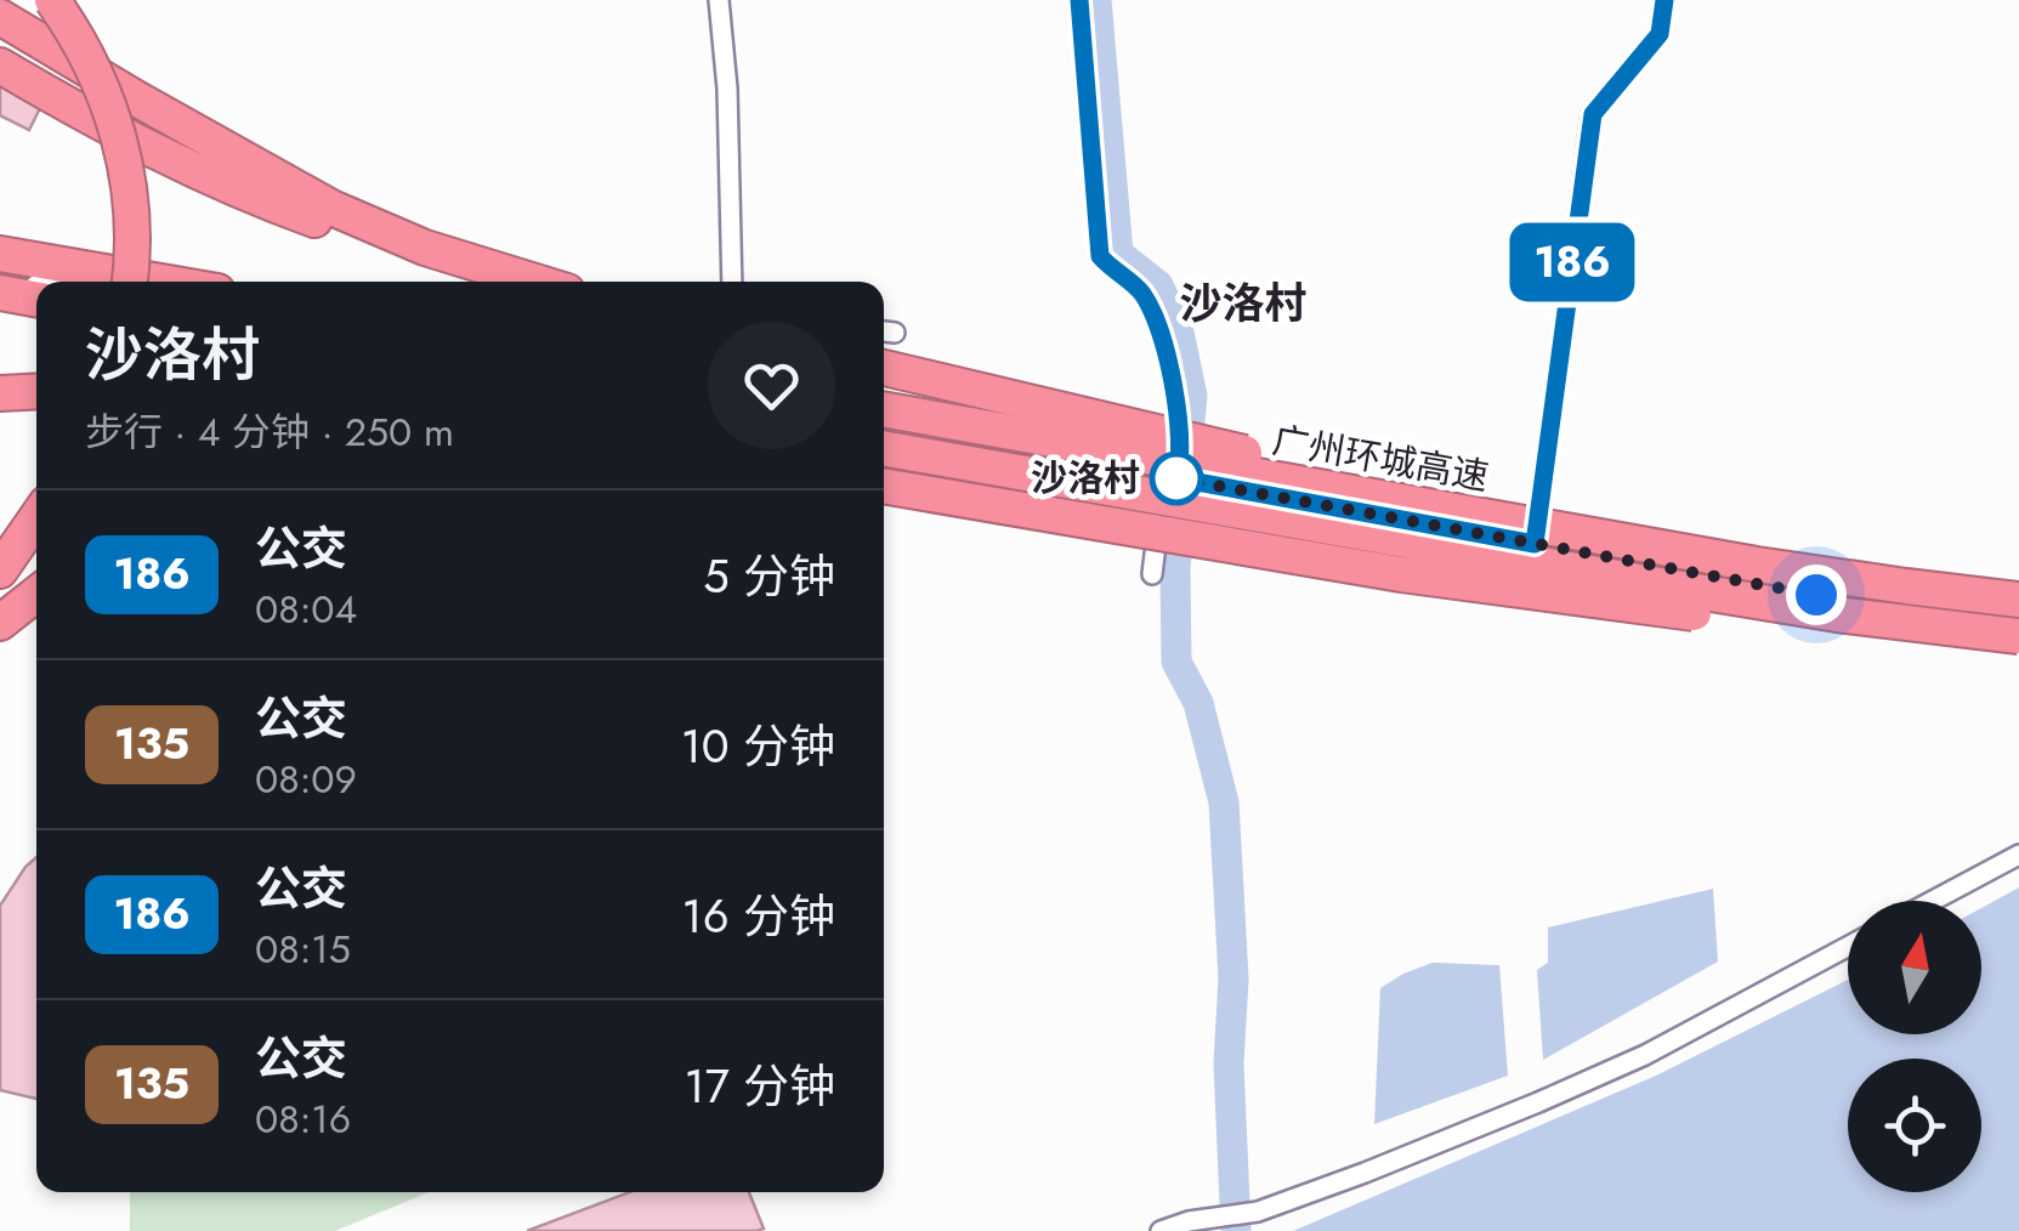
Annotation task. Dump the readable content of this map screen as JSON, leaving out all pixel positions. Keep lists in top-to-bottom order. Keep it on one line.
{"streets":{"highway":["广州环城高速"]},"districts":["沙洛村"],"places":["沙洛村"],"lines":["bus line 186"],"north":"top","page":{"on_map":"186","heading":["沙洛村","步行 · 4 分钟 · 250 m"],"list":[{"mark":"186","name":"公交","note":"08:04","value":"5 分钟"},{"mark":"135","name":"公交","note":"08:09","value":"10 分钟"},{"mark":"186","name":"公交","note":"08:15","value":"16 分钟"},{"mark":"135","name":"公交","note":"08:16","value":"17 分钟"}]}}
